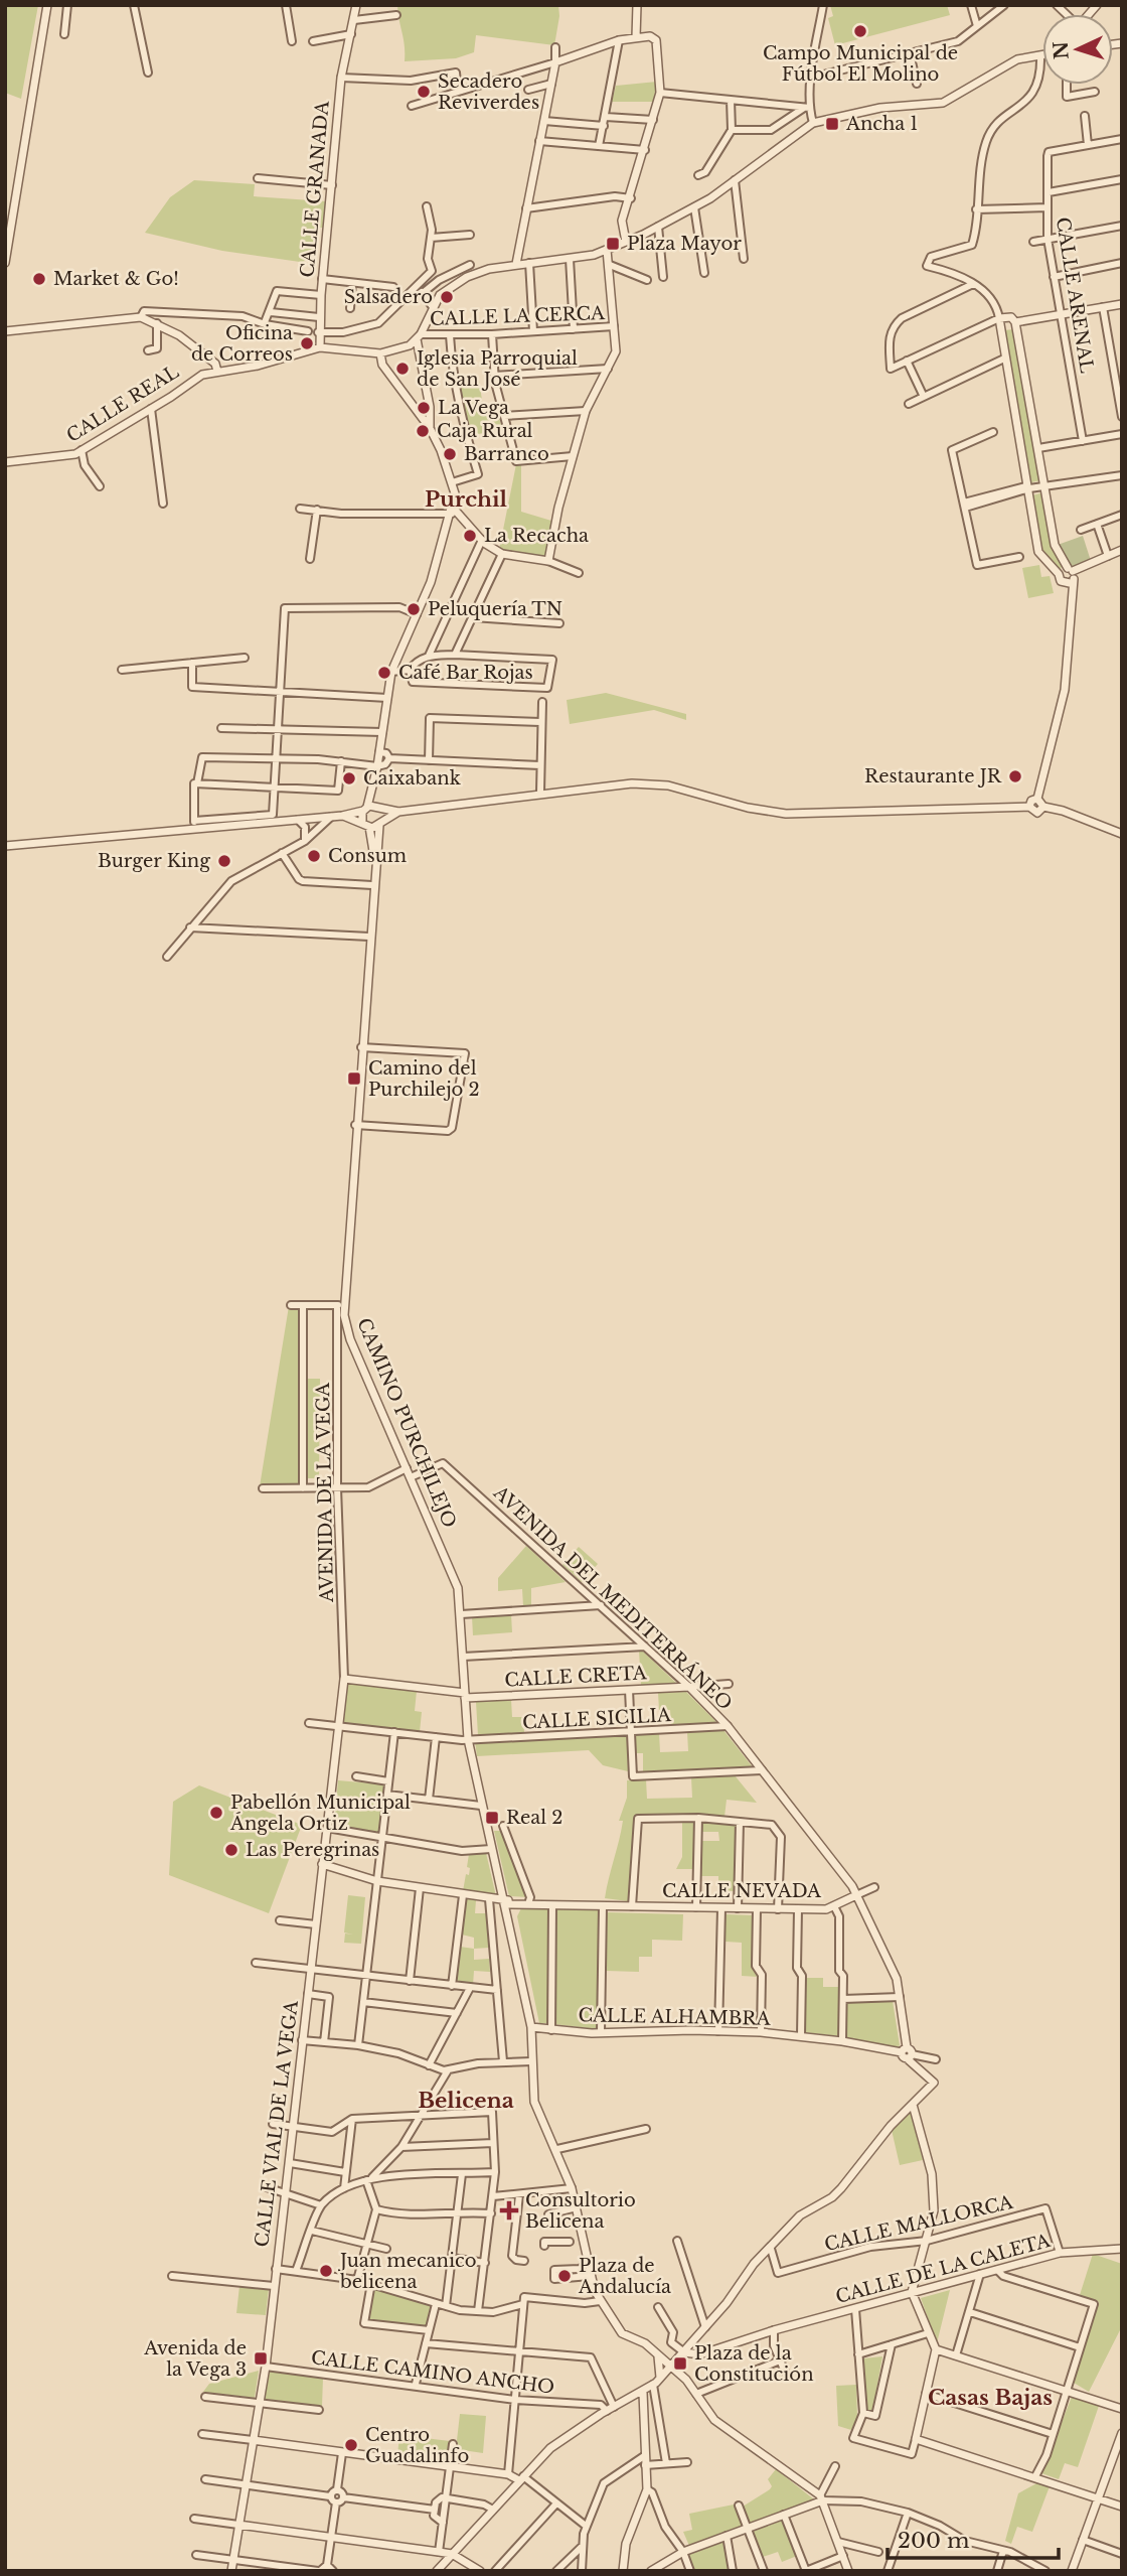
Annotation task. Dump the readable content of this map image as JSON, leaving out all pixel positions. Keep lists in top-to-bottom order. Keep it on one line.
{"streets":{"street":["CALLE GRANADA","CALLE ARENAL","CALLE LA CERCA","CALLE REAL","CAMINO PURCHILEJO","AVENIDA DE LA VEGA","AVENIDA DEL MEDITERRÁNEO","CALLE CRETA","CALLE SICILIA","CALLE NEVADA","CALLE ALHAMBRA","CALLE VIAL DE LA VEGA","CALLE MALLORCA","CALLE DE LA CALETA","CALLE CAMINO ANCHO"]},"crossings":[["CALLE GRANADA","CALLE REAL"],["CAMINO PURCHILEJO","AVENIDA DE LA VEGA"],["CAMINO PURCHILEJO","AVENIDA DEL MEDITERRÁNEO"],["CAMINO PURCHILEJO","CALLE CRETA"],["CAMINO PURCHILEJO","CALLE SICILIA"],["AVENIDA DE LA VEGA","CALLE CRETA"],["AVENIDA DE LA VEGA","CALLE VIAL DE LA VEGA"],["AVENIDA DEL MEDITERRÁNEO","CALLE CRETA"],["AVENIDA DEL MEDITERRÁNEO","CALLE SICILIA"],["AVENIDA DEL MEDITERRÁNEO","CALLE NEVADA"],["AVENIDA DEL MEDITERRÁNEO","CALLE ALHAMBRA"],["CALLE CRETA","CALLE VIAL DE LA VEGA"],["CALLE SICILIA","CALLE VIAL DE LA VEGA"],["CALLE VIAL DE LA VEGA","CALLE CAMINO ANCHO"],["CALLE MALLORCA","CALLE DE LA CALETA"]],"districts":["Purchil","Belicena","Casas Bajas"],"places":{"other":["Campo Municipal de Fútbol El Molino","Secadero Reviverdes","Market & Go!","Salsadero","Oficina de Correos","Iglesia Parroquial de San José","La Vega","Caja Rural","Barranco","La Recacha","Peluquería TN","Café Bar Rojas","Restaurante JR","Caixabank","Consum","Burger King","Pabellón Municipal Ángela Ortiz","Las Peregrinas","Juan mecanico belicena","Plaza de Andalucía","Centro Guadalinfo"],"transit":["Ancha 1","Plaza Mayor","Camino del Purchilejo 2","Real 2","Avenida de la Vega 3","Plaza de la Constitución"],"health":["Consultorio Belicena"]},"scale_bar":"200 m","north":"left"}
